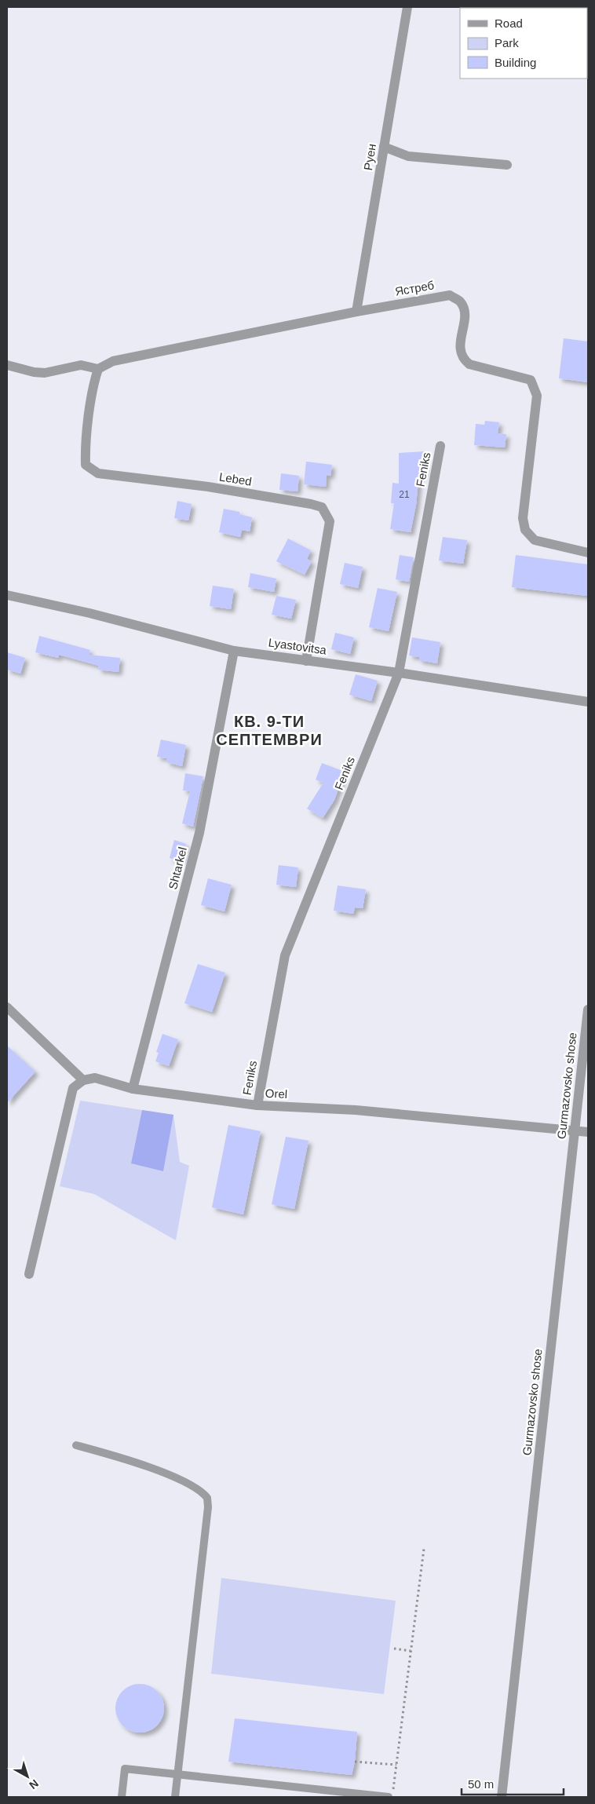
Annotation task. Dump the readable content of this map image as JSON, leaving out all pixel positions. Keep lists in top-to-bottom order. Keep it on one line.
{"streets":{"street":["Руен","Ястреб","Feniks","Lebed","Lyastovitsa","Shtarkel","Gurmazovsko shose","Orel"]},"crossings":[["Руен","Ястреб"],["Ястреб","Lebed"],["Feniks","Lyastovitsa"],["Feniks","Orel"],["Lebed","Lyastovitsa"],["Lyastovitsa","Shtarkel"],["Shtarkel","Orel"],["Gurmazovsko shose","Orel"]],"districts":["КВ. 9-ТИ СЕПТЕМВРИ"],"house_numbers":["21"],"legend":["Road","Park","Building"],"scale_bar":"50 m","north":"bottom right"}
